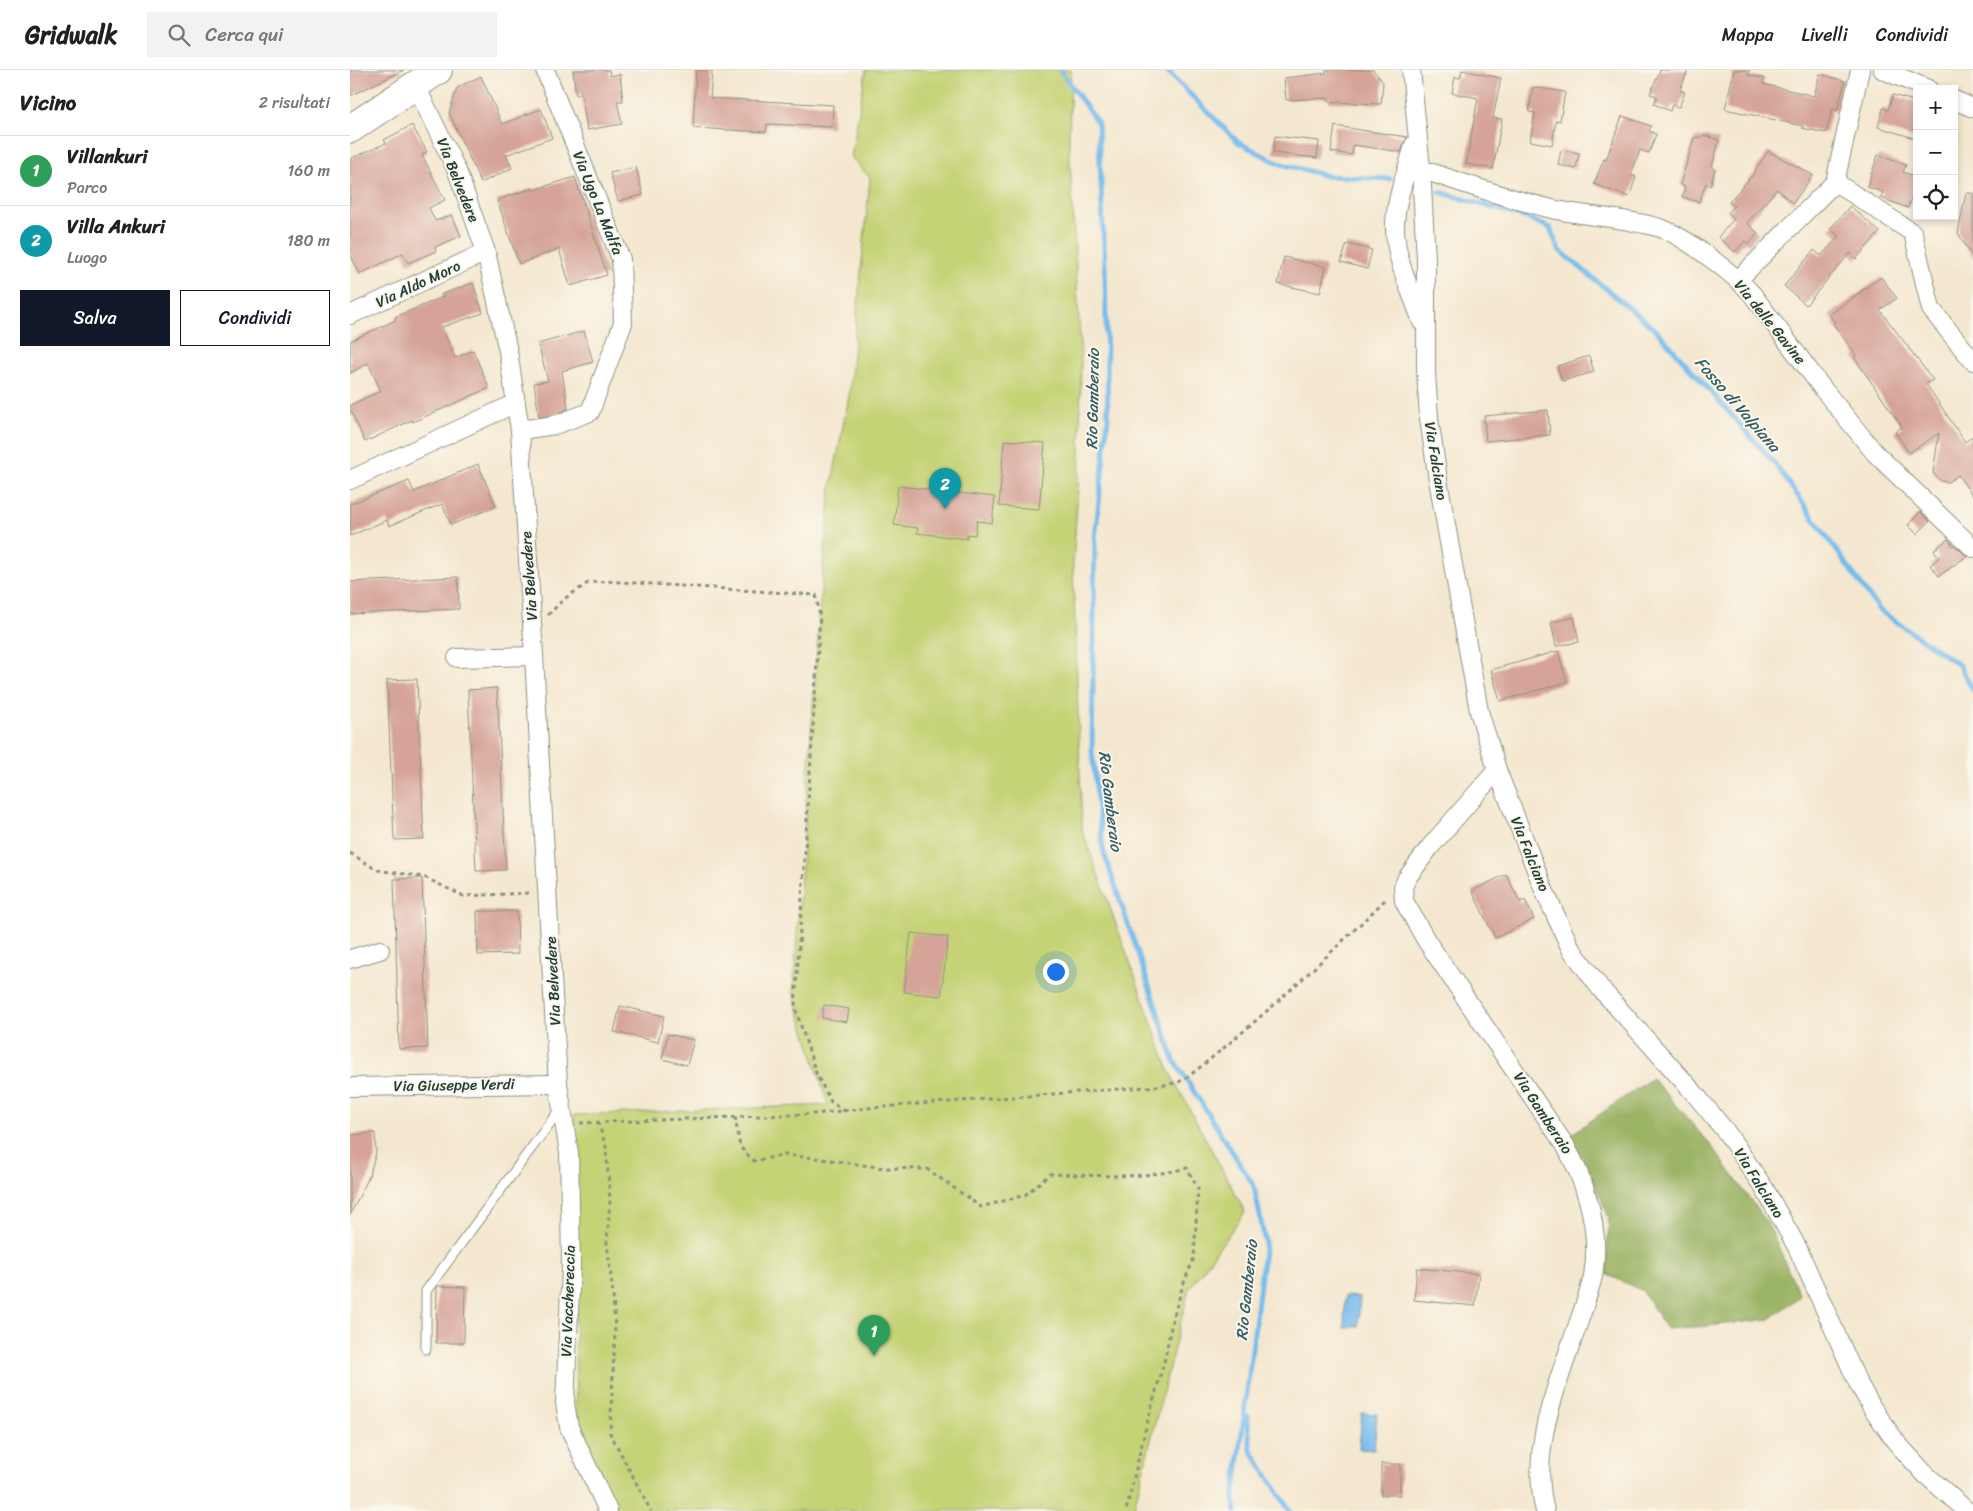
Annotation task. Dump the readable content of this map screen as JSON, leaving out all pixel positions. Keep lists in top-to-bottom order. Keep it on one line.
{"streets":{"street":["Via Belvedere","Via Ugo La Malfa","Via Aldo Moro","Via delle Gavine","Via Falciano","Via Giuseppe Verdi","Via Gamberaio","Via Vacchereccia"]},"crossings":[["Via Belvedere","Via Ugo La Malfa"],["Via Belvedere","Via Aldo Moro"],["Via Belvedere","Via Giuseppe Verdi"],["Via Belvedere","Via Vacchereccia"],["Via delle Gavine","Via Falciano"],["Via Giuseppe Verdi","Via Vacchereccia"]],"water":["Rio Gamberaio","Fosso di Valpiana"],"page":{"header":"Gridwalk","search":"Cerca qui","nav":["Mappa","Livelli","Condividi"],"heading":["Vicino","2 risultati"],"map_buttons":["+","−"],"list":[{"mark":"1","name":"Villankuri","note":"Parco","value":"160 m"},{"mark":"2","name":"Villa Ankuri","note":"Luogo","value":"180 m"}],"buttons":["Salva","Condividi"],"pins":["2","1"]}}
